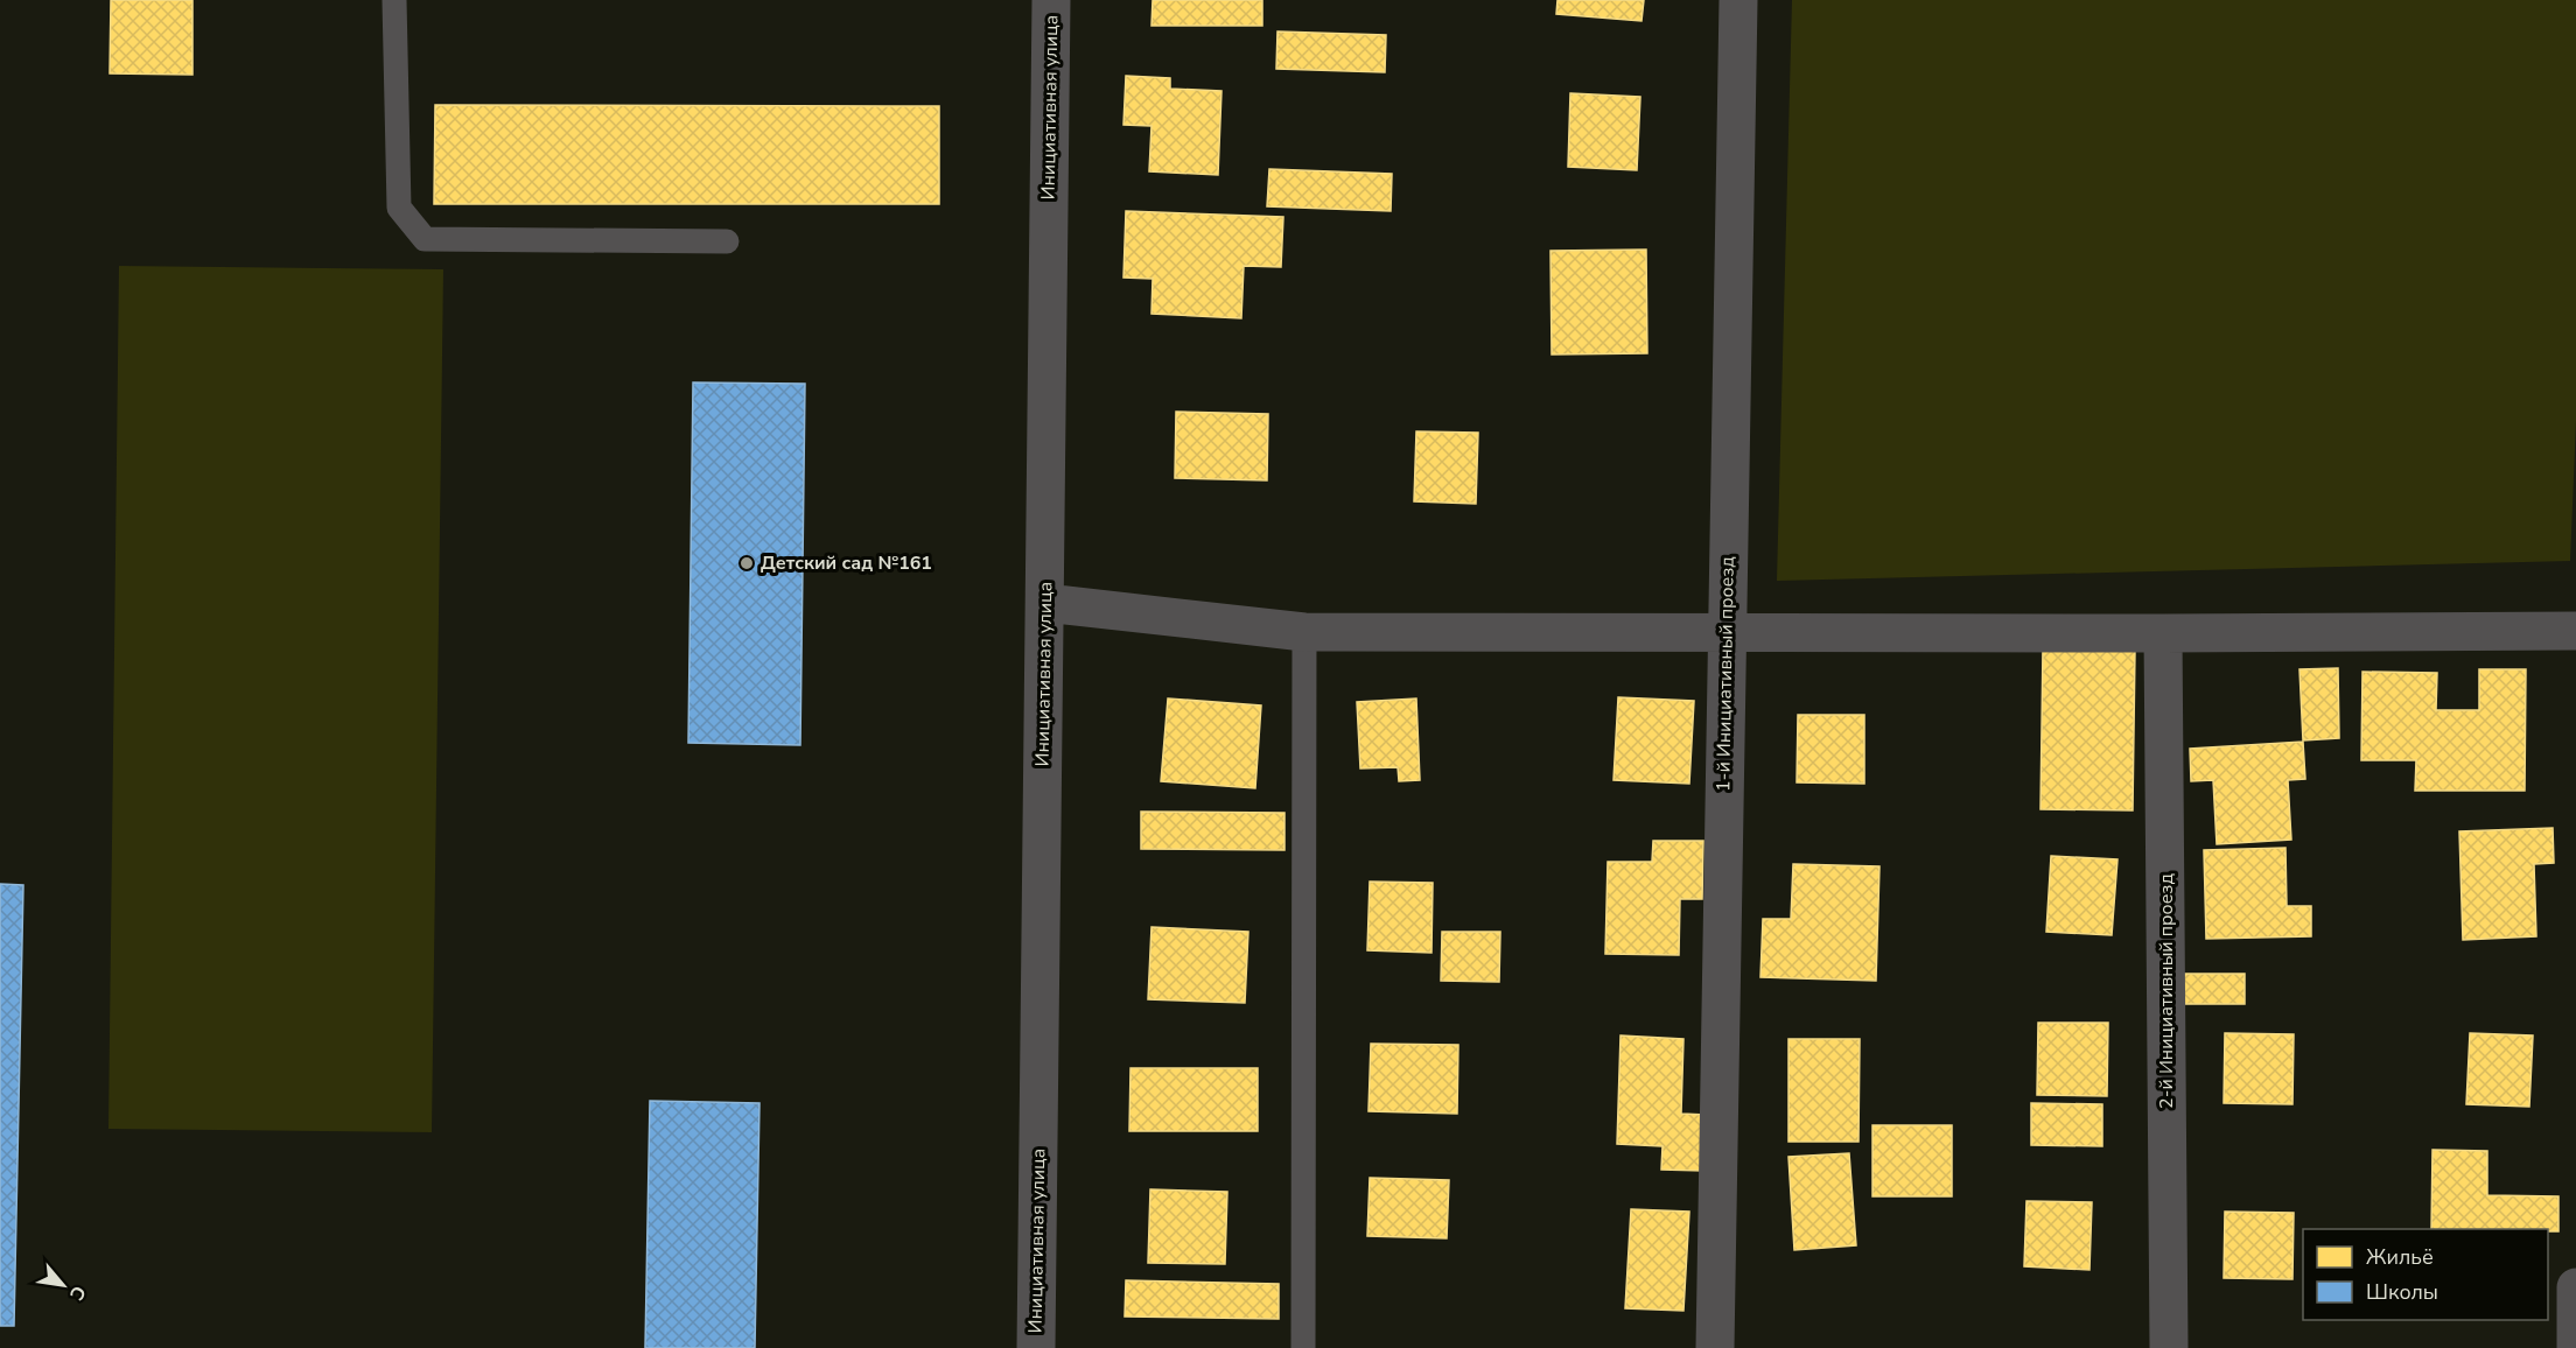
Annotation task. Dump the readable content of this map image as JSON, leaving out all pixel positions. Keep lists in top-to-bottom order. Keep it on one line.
{"streets":{"street":["Инициативная улица","1-й Инициативный проезд","2-й Инициативный проезд"]},"places":["Детский сад №161"],"legend":["Жильё","Школы"],"north":"bottom right"}
